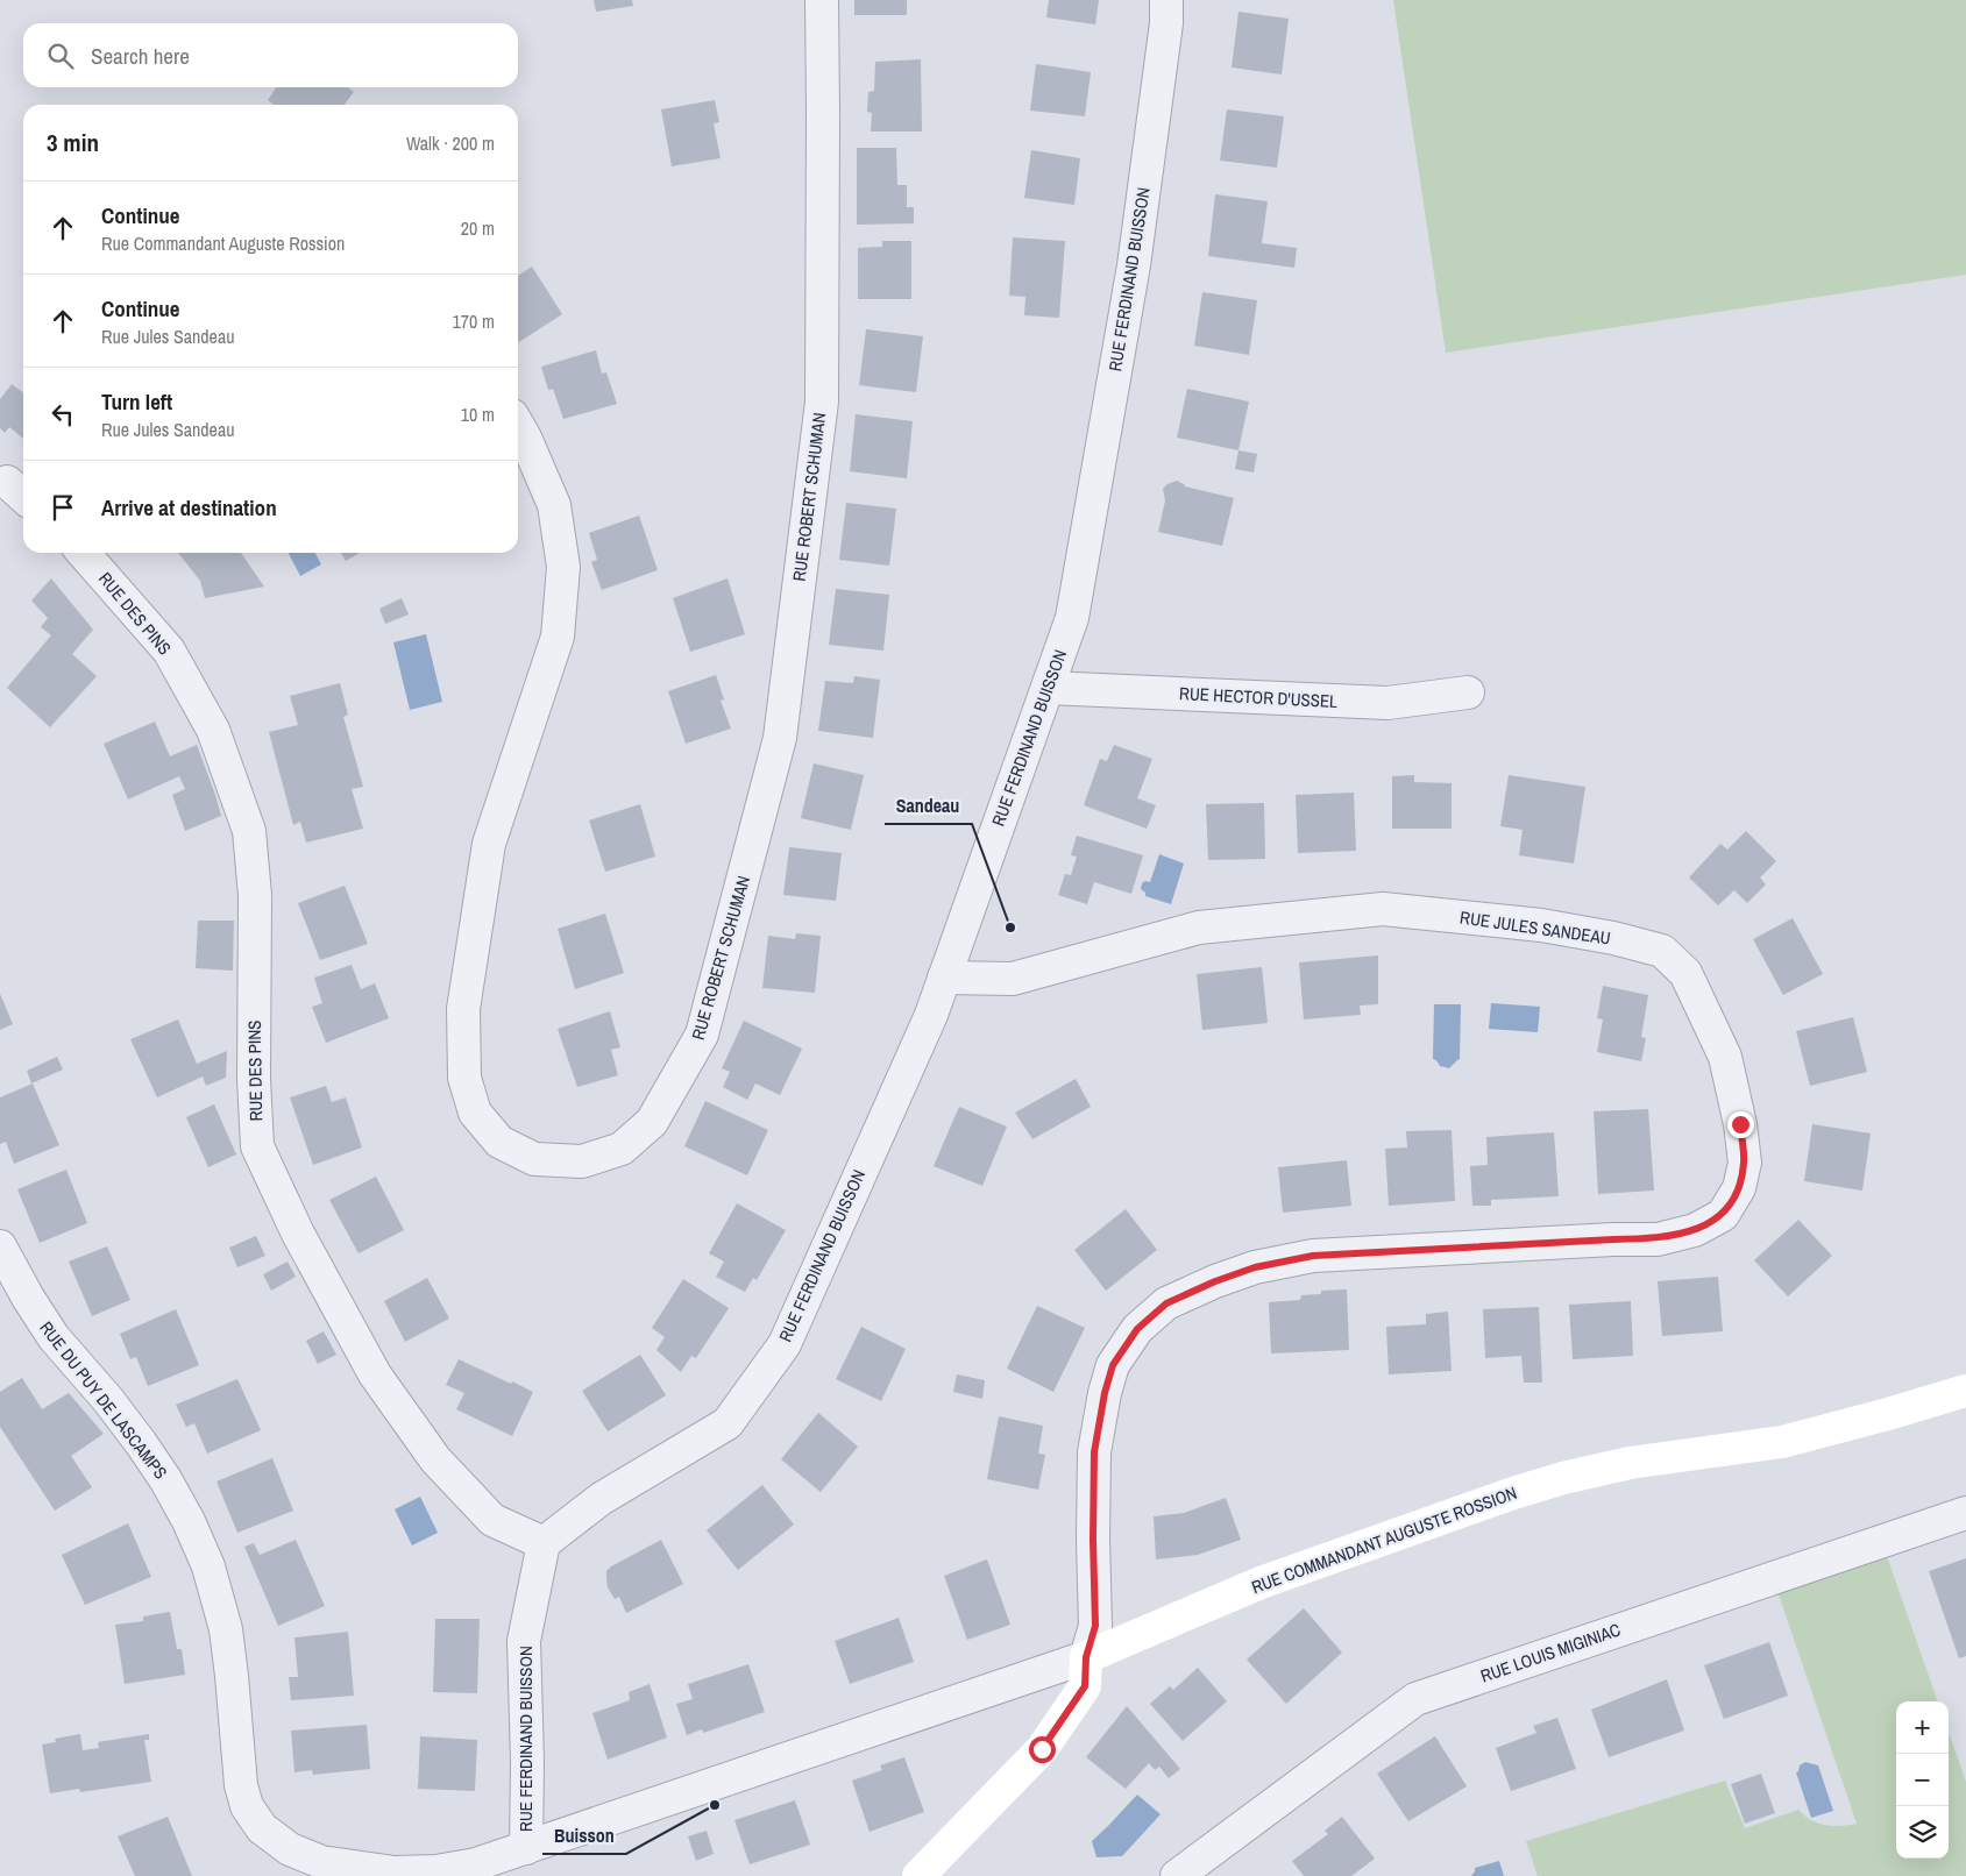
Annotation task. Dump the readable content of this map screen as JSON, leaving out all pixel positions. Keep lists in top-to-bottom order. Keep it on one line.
{"streets":{"street":["RUE FERDINAND BUISSON","RUE ROBERT SCHUMAN","RUE DES PINS","RUE HECTOR D'USSEL","RUE JULES SANDEAU","RUE DU PUY DE LASCAMPS","RUE COMMANDANT AUGUSTE ROSSION","RUE LOUIS MIGINIAC"]},"crossings":[["RUE FERDINAND BUISSON","RUE DES PINS"],["RUE FERDINAND BUISSON","RUE HECTOR D'USSEL"],["RUE FERDINAND BUISSON","RUE JULES SANDEAU"],["RUE FERDINAND BUISSON","RUE DU PUY DE LASCAMPS"],["RUE FERDINAND BUISSON","RUE COMMANDANT AUGUSTE ROSSION"],["RUE JULES SANDEAU","RUE COMMANDANT AUGUSTE ROSSION"]],"places":["Sandeau","Buisson"],"page":{"search":"Search here","heading":["3 min","Walk · 200 m"],"list":[["Continue","Rue Commandant Auguste Rossion","20 m"],["Continue","Rue Jules Sandeau","170 m"],["Turn left","Rue Jules Sandeau","10 m"],"Arrive at destination"],"map_buttons":["+","−"]}}
